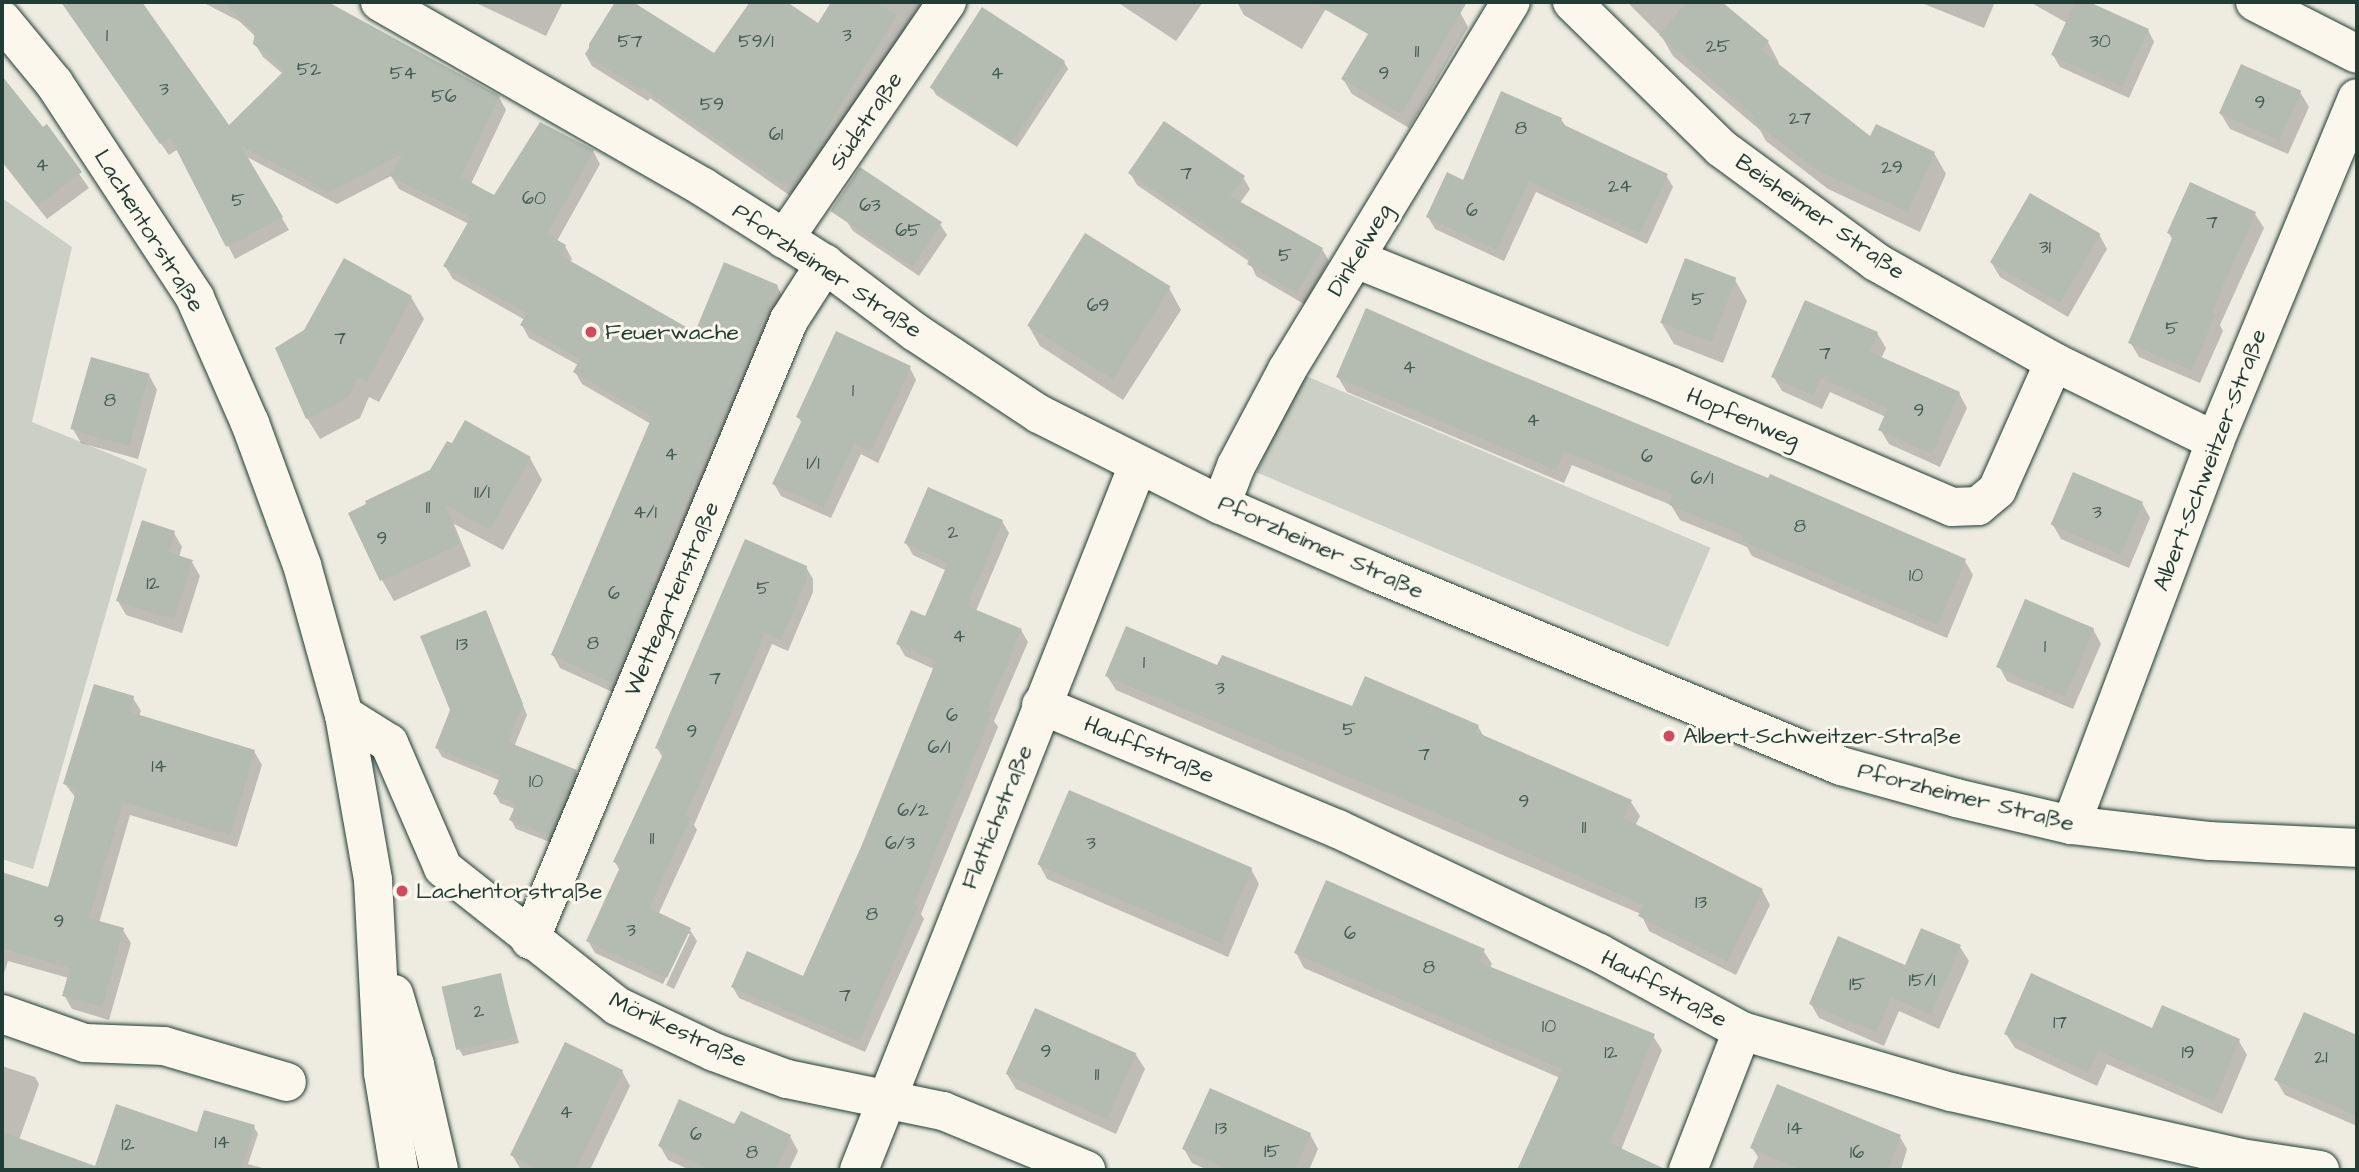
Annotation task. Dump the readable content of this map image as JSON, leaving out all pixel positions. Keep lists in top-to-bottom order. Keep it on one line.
{"streets":{"street":["Südstraße","Beisheimer Straße","Lachentorstraße","Dinkelweg","Pforzheimer Straße","Hopfenweg","Albert-Schweitzer-Straße","Wettegartenstraße","Hauffstraße","Flattichstraße","Mörikestraße"]},"crossings":[["Südstraße","Pforzheimer Straße"],["Beisheimer Straße","Hopfenweg"],["Beisheimer Straße","Albert-Schweitzer-Straße"],["Lachentorstraße","Mörikestraße"],["Dinkelweg","Pforzheimer Straße"],["Dinkelweg","Hopfenweg"],["Pforzheimer Straße","Albert-Schweitzer-Straße"],["Pforzheimer Straße","Wettegartenstraße"],["Pforzheimer Straße","Flattichstraße"],["Wettegartenstraße","Mörikestraße"],["Hauffstraße","Flattichstraße"],["Flattichstraße","Mörikestraße"]],"places":["Feuerwache","Albert-Schweitzer-Straße","Lachentorstraße"],"house_numbers":["1","3","57","59/1","30","25","11","52","54","4","9","3","56","9","59","27","8","61","4","29","7","24","60","5","63","6","7","65","31","5","5","69","5","7","7","4","1","8","9","4","4","6","1/1","6/1","11/1","11","4/1","3","8","2","9","10","12","5","6","4","8","13","1","1","7","3","6","5","9","6/1","7","14","10","9","6/2","11","11","6/3","3","13","8","9","3","6","8","15/1","15","7","2","17","10","9","12","19","21","11","4","13","14","6","14","12","15","8","16"]}
